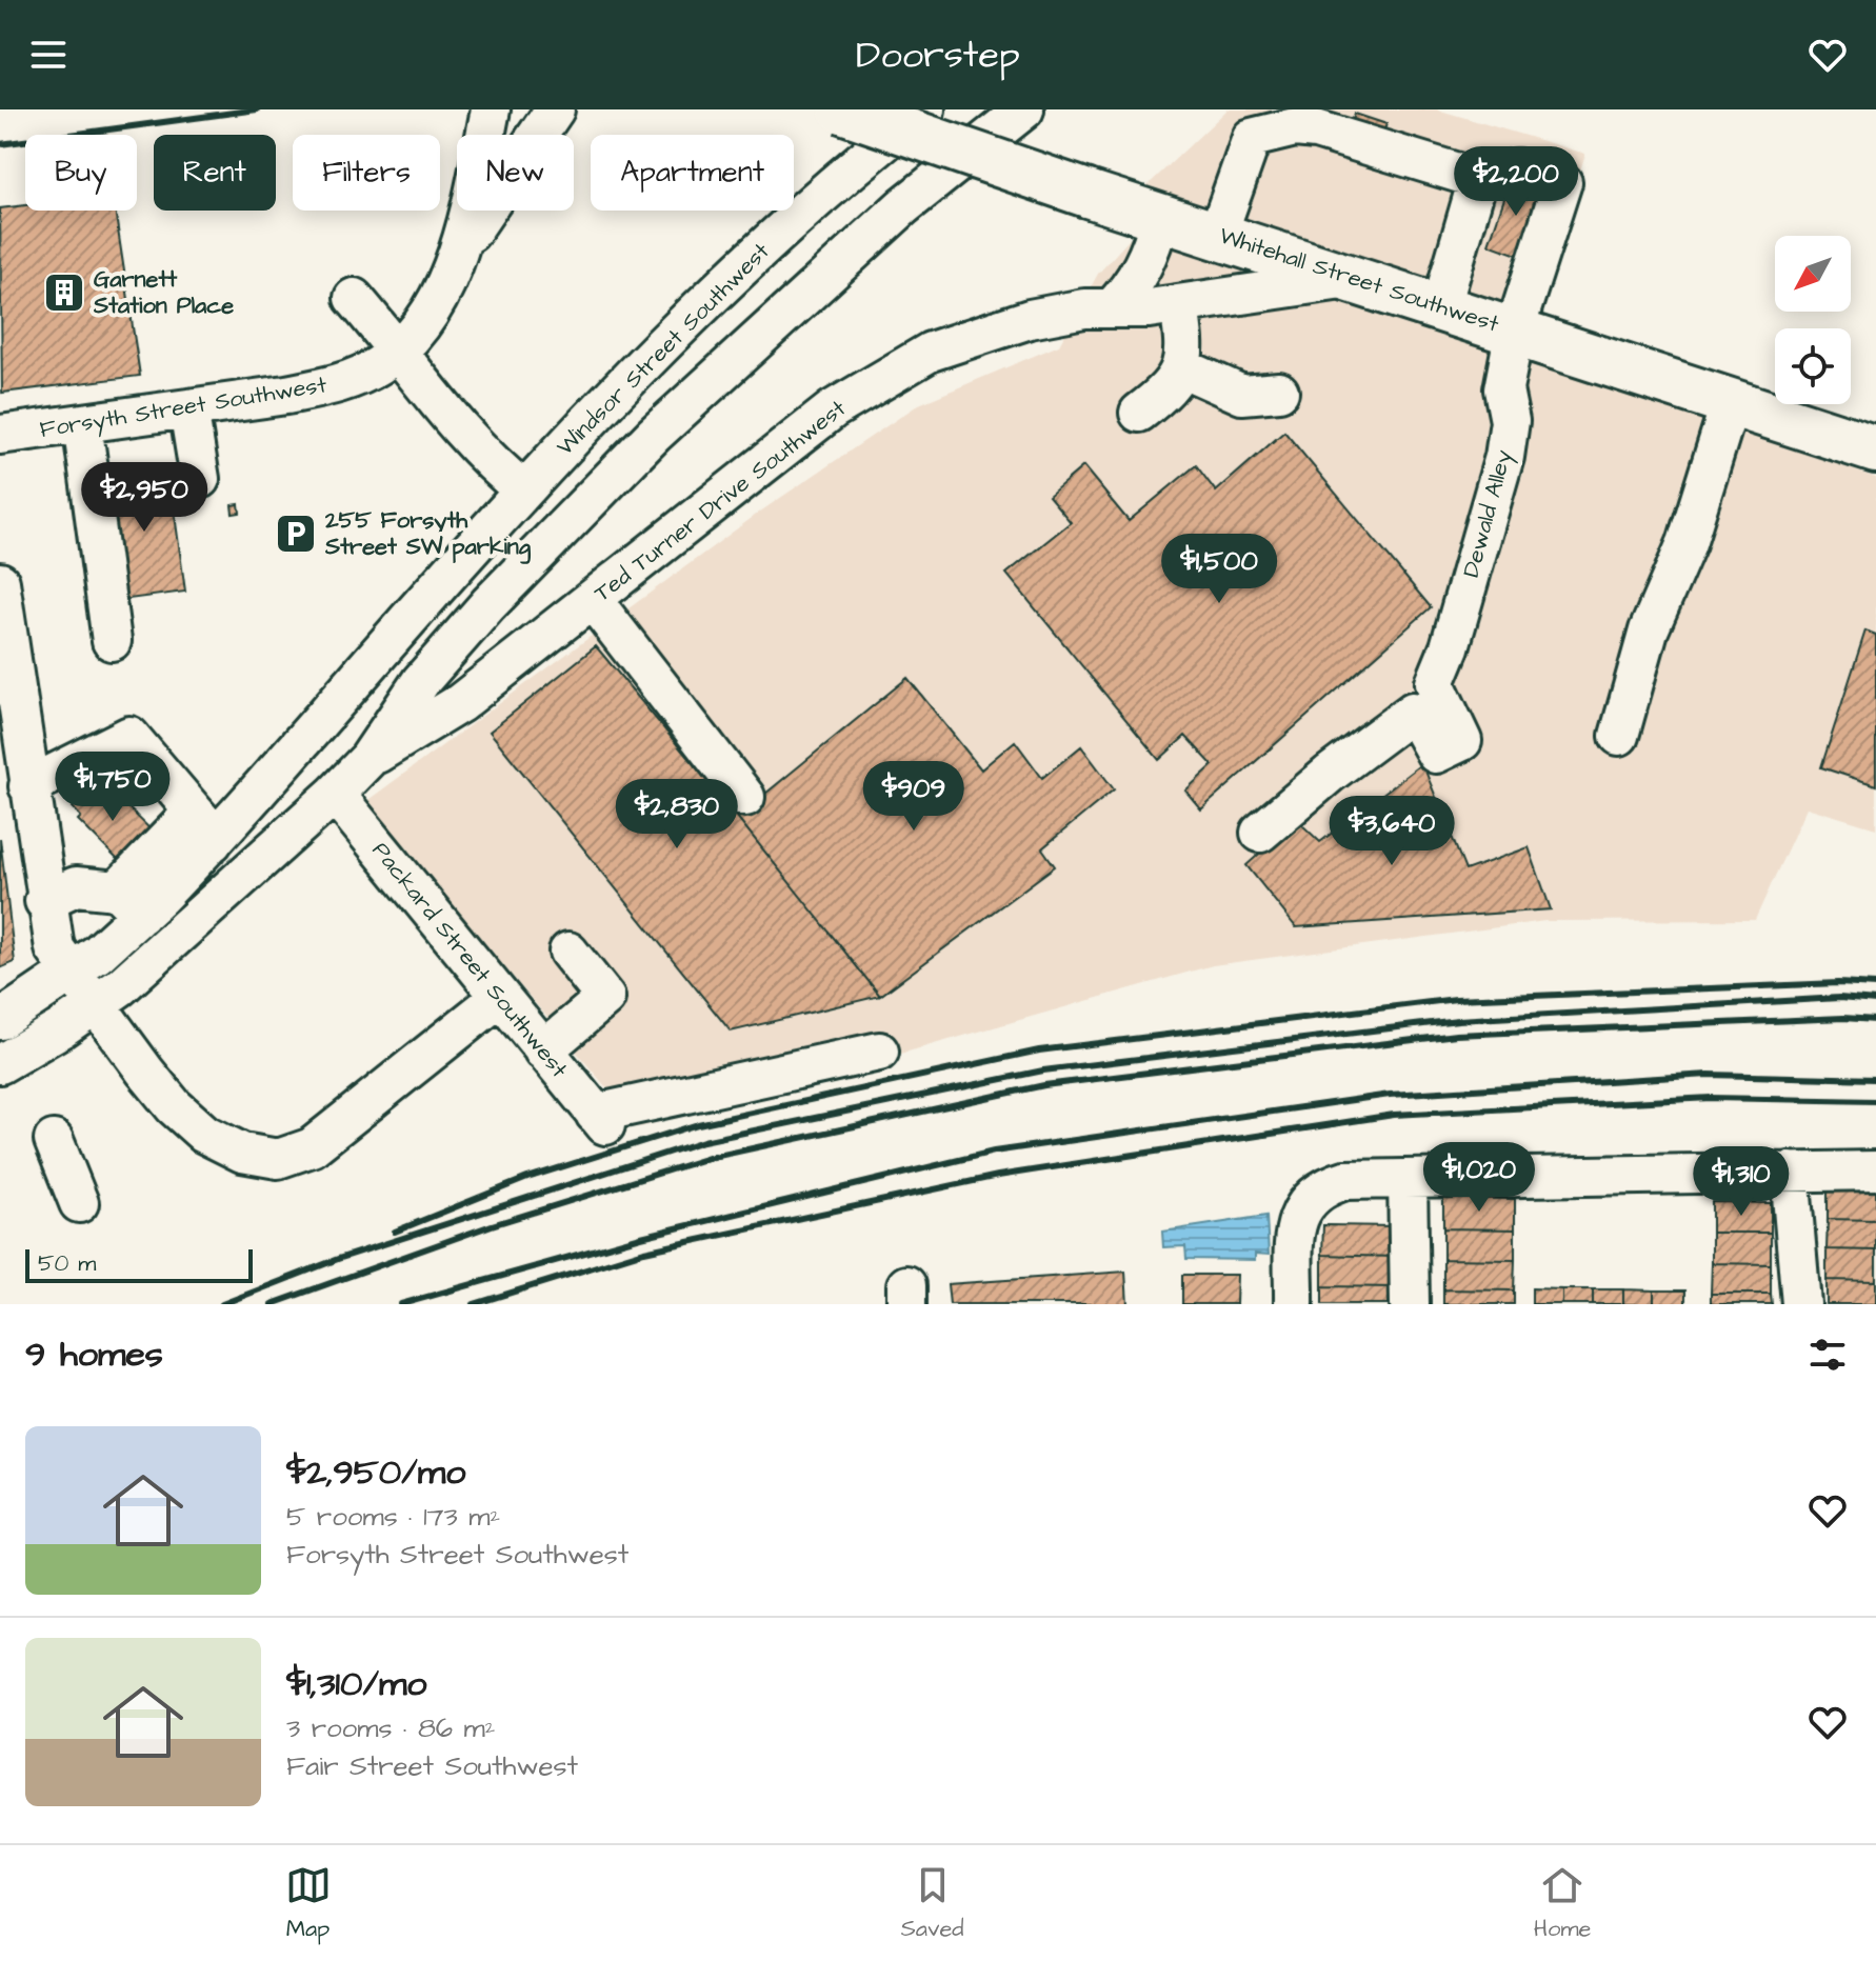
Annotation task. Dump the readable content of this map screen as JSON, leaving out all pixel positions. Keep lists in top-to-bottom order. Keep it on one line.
{"streets":{"main road":["Whitehall Street Southwest"],"street":["Windsor Street Southwest","Forsyth Street Southwest","Ted Turner Drive Southwest","Dewald Alley","Packard Street Southwest"]},"crossings":[["Whitehall Street Southwest","Ted Turner Drive Southwest"],["Whitehall Street Southwest","Dewald Alley"],["Ted Turner Drive Southwest","Packard Street Southwest"]],"places":{"building":["Garnett Station Place"],"parking":["255 Forsyth Street SW parking"]},"scale_bar":"50 m","north":"bottom left","page":{"header":"Doorstep","chip":["Buy","Rent","Filters","New","Apartment"],"price":["$2,200","$2,950","$1,500","$1,750","$909","$2,830","$3,640","$1,020","$1,310"],"scale":"50 m","heading":"9 homes","list":[{"name":"$2,950/mo","note":"5 rooms · 173 m² · Forsyth Street Southwest"},{"name":"$1,310/mo","note":"3 rooms · 86 m² · Fair Street Southwest"}],"tabs":["Map","Saved","Home"]}}
